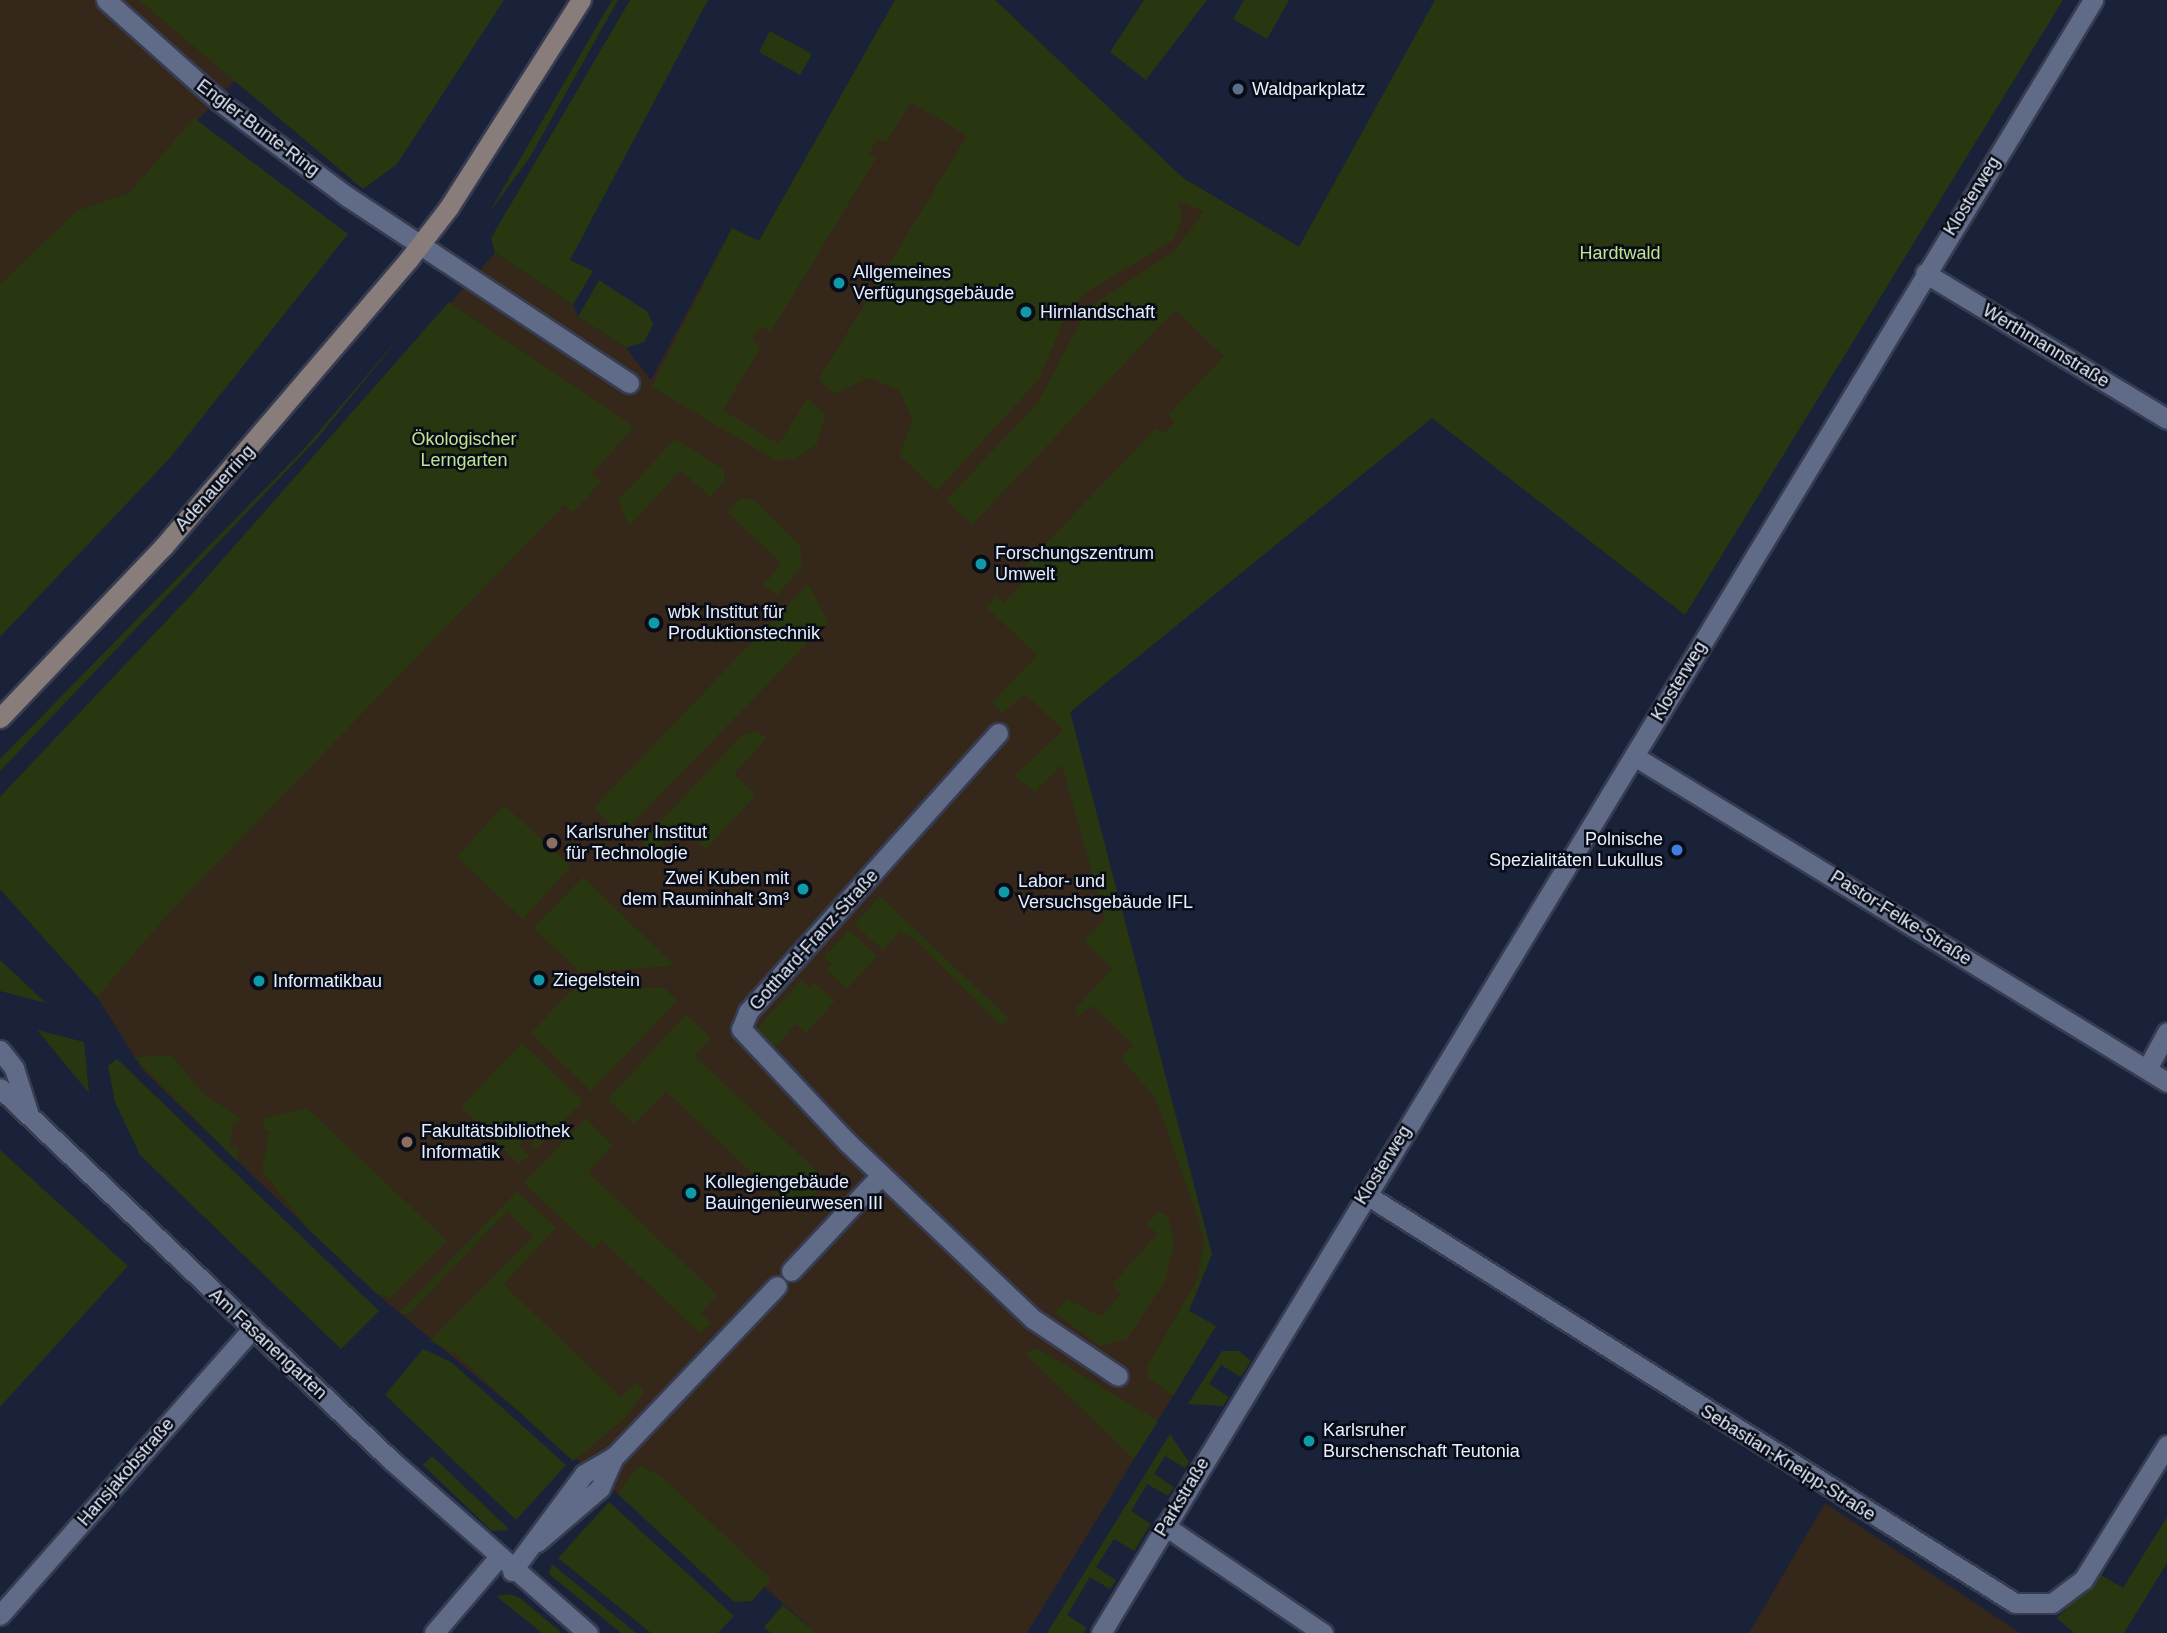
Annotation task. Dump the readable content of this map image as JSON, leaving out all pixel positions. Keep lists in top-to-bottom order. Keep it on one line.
{"streets":{"main road":["Adenauerring"],"street":["Engler-Bunte-Ring","Klosterweg","Werthmannstraße","Pastor-Felke-Straße","Gotthard-Franz-Straße","Am Fasanengarten","Sebastian-Kneipp-Straße","Hansjakobstraße","Parkstraße"]},"crossings":[["Engler-Bunte-Ring","Adenauerring"],["Klosterweg","Werthmannstraße"],["Klosterweg","Pastor-Felke-Straße"],["Klosterweg","Sebastian-Kneipp-Straße"],["Klosterweg","Parkstraße"],["Am Fasanengarten","Hansjakobstraße"]],"parks":["Hardtwald","Ökologischer Lerngarten"],"places":["Waldparkplatz","Allgemeines Verfügungsgebäude","Hirnlandschaft","Forschungszentrum Umwelt","wbk Institut für Produktionstechnik","Karlsruher Institut für Technologie","Polnische Spezialitäten Lukullus","Zwei Kuben mit dem Rauminhalt 3m³","Labor- und Versuchsgebäude IFL","Ziegelstein","Informatikbau","Fakultätsbibliothek Informatik","Kollegiengebäude Bauingenieurwesen III","Karlsruher Burschenschaft Teutonia"]}
